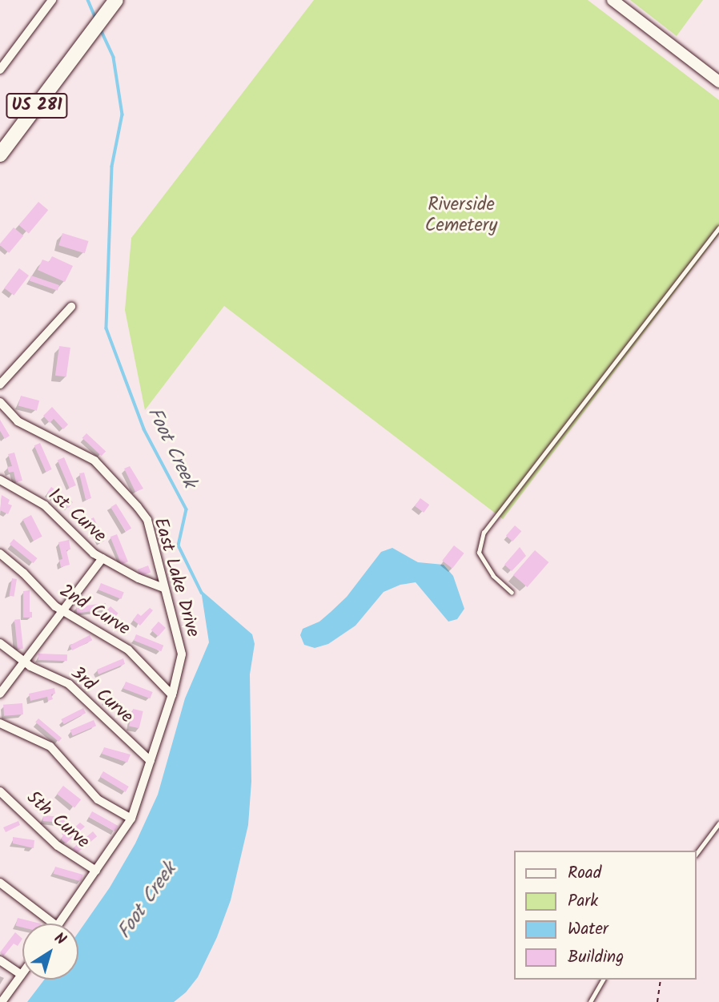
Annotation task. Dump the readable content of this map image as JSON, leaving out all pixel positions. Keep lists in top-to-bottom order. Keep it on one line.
{"streets":{"highway":["US 281"],"street":["1st Curve","East Lake Drive","2nd Curve","3rd Curve","5th Curve"]},"crossings":[["1st Curve","East Lake Drive"],["East Lake Drive","2nd Curve"],["East Lake Drive","3rd Curve"],["East Lake Drive","5th Curve"]],"water":["Foot Creek"],"parks":["Riverside Cemetery"],"legend":["Road","Park","Water","Building"],"north":"top right"}
